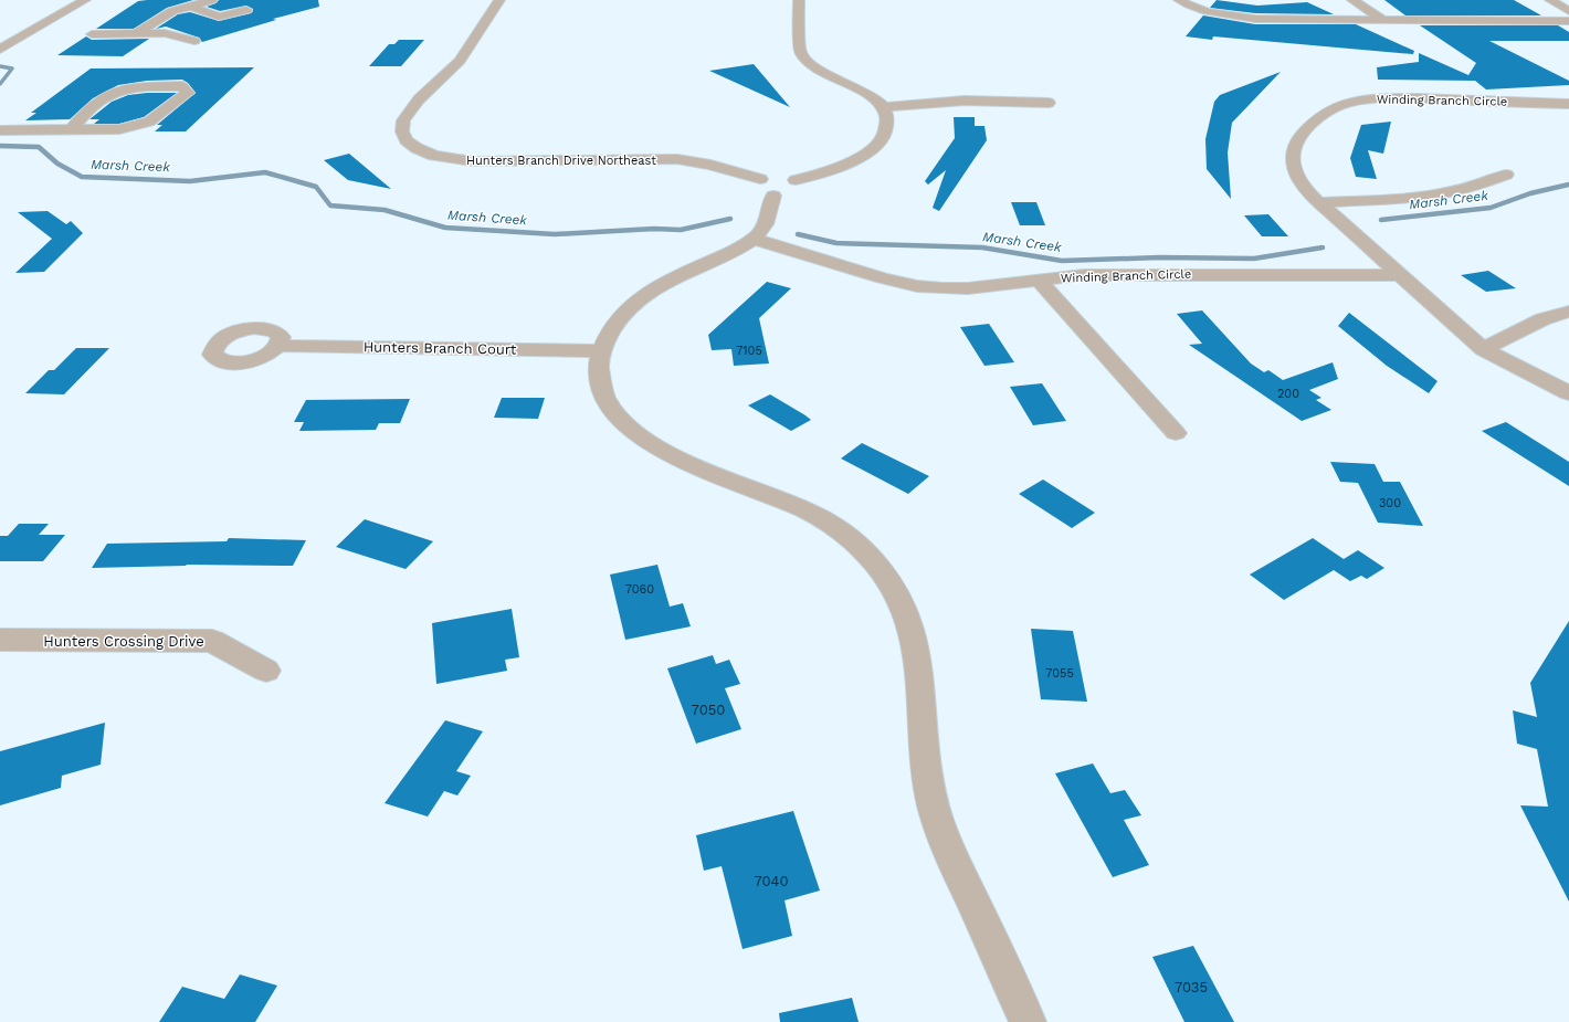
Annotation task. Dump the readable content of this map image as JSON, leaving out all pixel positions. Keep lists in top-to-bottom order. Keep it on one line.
{"streets":{"street":["Winding Branch Circle","Hunters Branch Drive Northeast","Hunters Branch Court","Hunters Crossing Drive"]},"water":["Marsh Creek"],"house_numbers":["7105","200","300","7060","7055","7050","7040","7035"]}
